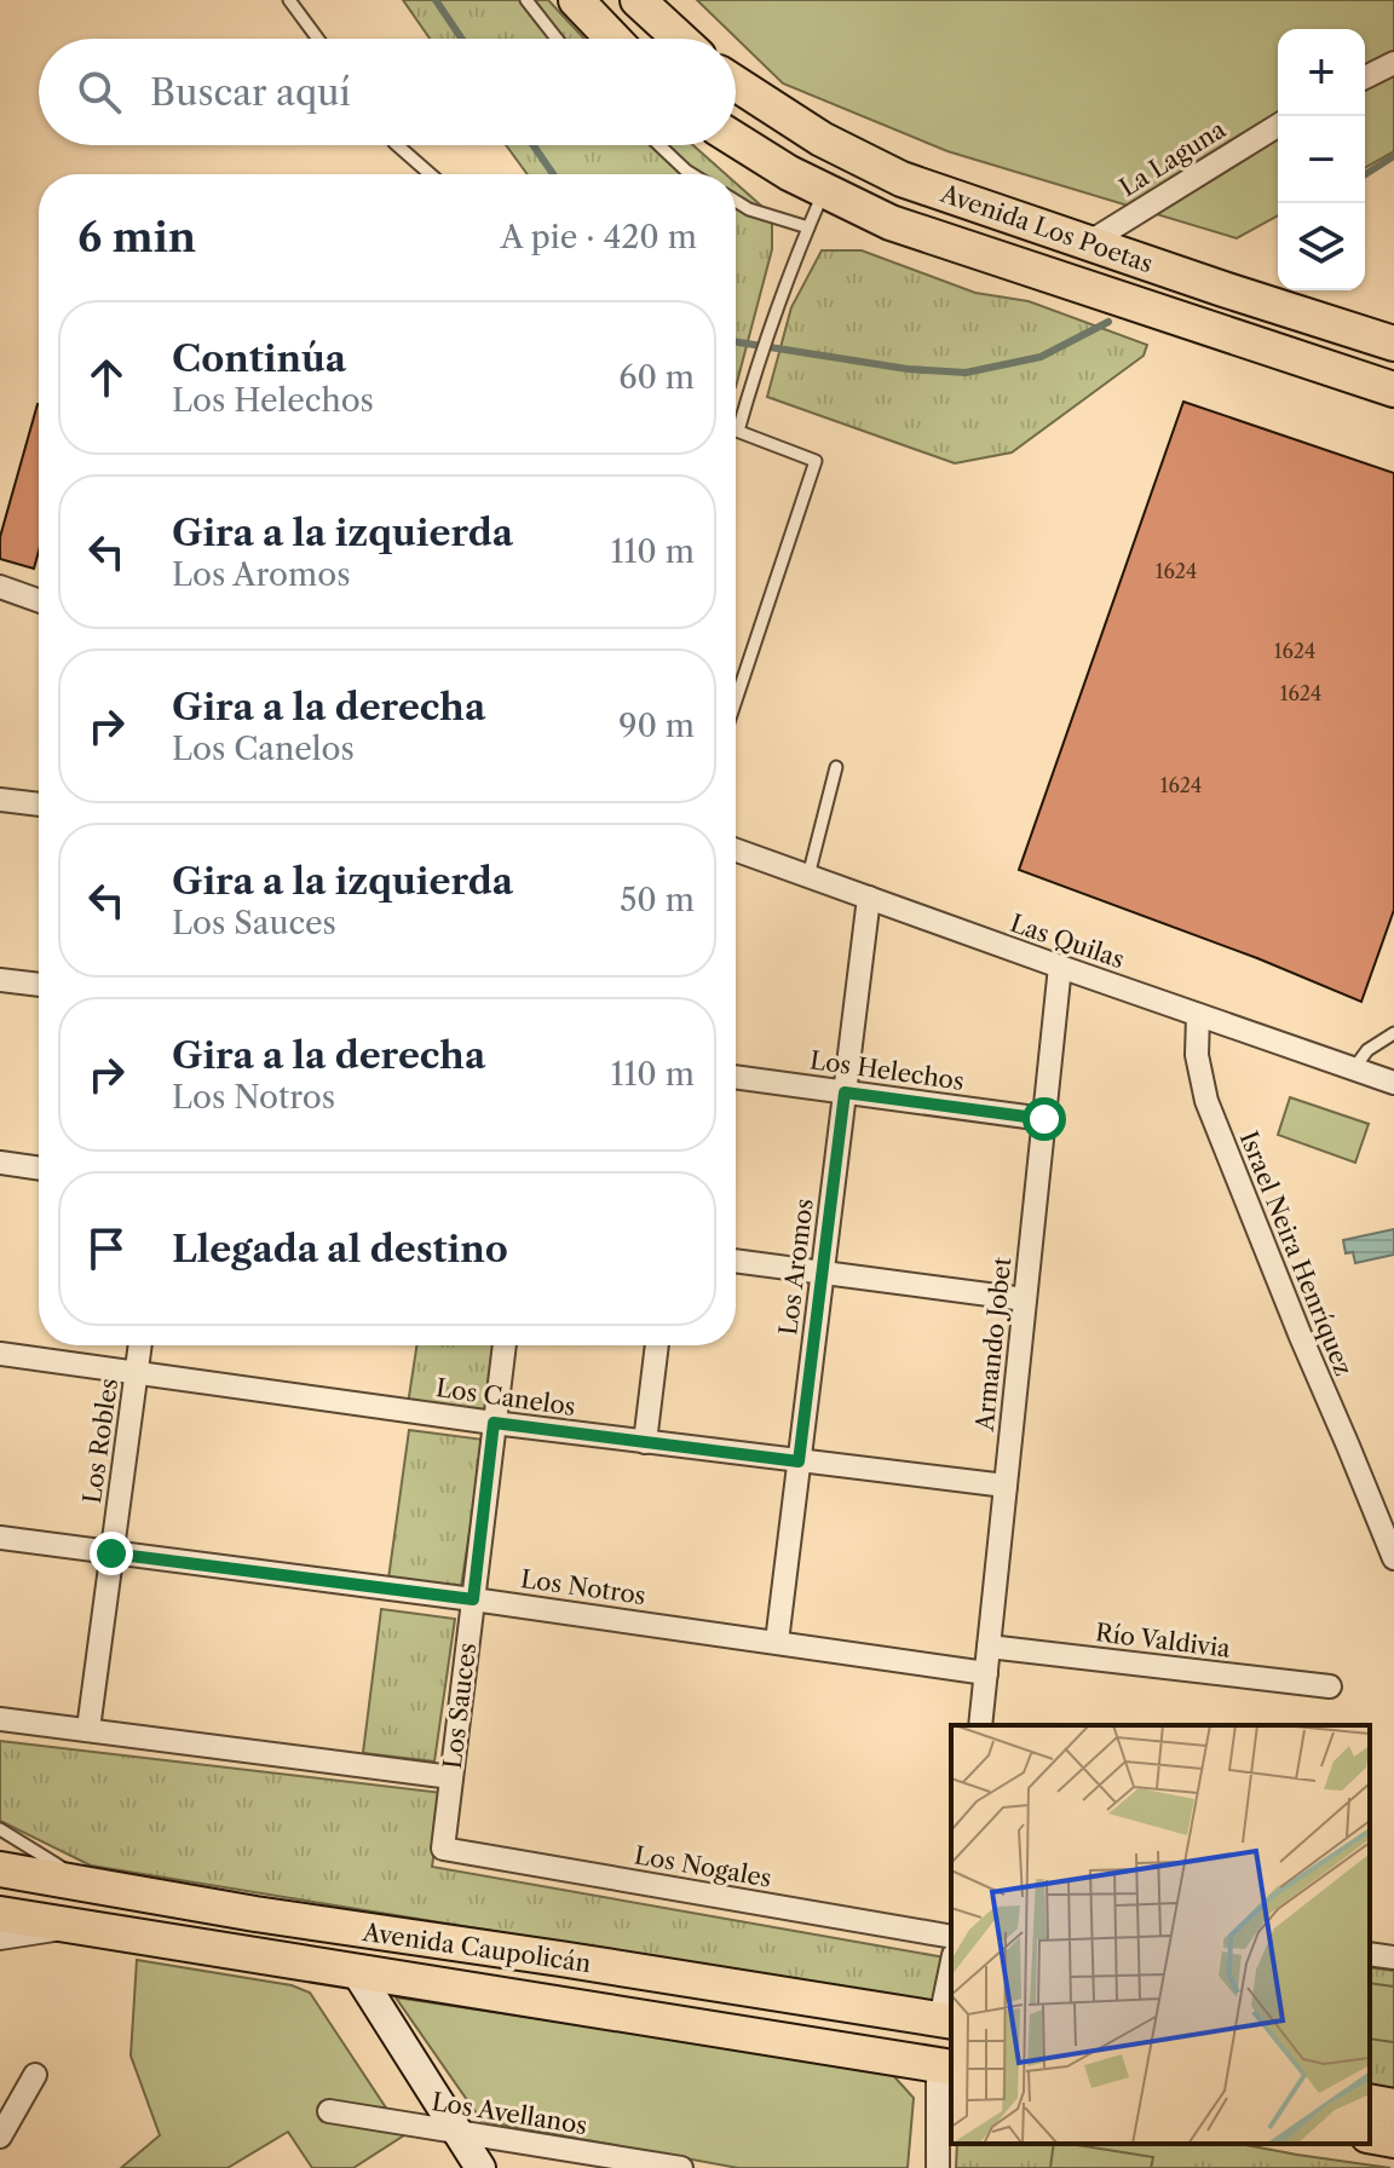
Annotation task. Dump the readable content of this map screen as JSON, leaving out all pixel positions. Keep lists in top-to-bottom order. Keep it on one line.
{"streets":{"main road":["Avenida Los Poetas","Avenida Caupolicán"],"street":["La Laguna","Las Quilas","Los Helechos","Israel Neira Henríquez","Los Aromos","Armando Jobet","Los Canelos","Los Robles","Los Notros","Río Valdivia","Los Sauces","Los Nogales","Los Avellanos"]},"crossings":[["La Laguna","Avenida Los Poetas"],["Las Quilas","Israel Neira Henríquez"],["Las Quilas","Los Aromos"],["Las Quilas","Armando Jobet"],["Los Helechos","Los Aromos"],["Los Helechos","Armando Jobet"],["Los Aromos","Los Canelos"],["Los Aromos","Los Notros"],["Armando Jobet","Los Canelos"],["Armando Jobet","Los Notros"],["Armando Jobet","Río Valdivia"],["Los Canelos","Los Robles"],["Los Canelos","Los Sauces"],["Los Robles","Los Notros"],["Los Notros","Los Sauces"],["Los Sauces","Los Nogales"]],"house_numbers":["1624","1624","1624","1624"],"page":{"map_buttons":["+","−"],"search":"Buscar aquí","heading":["6 min","A pie · 420 m"],"list":[["Continúa","Los Helechos","60 m"],["Gira a la izquierda","Los Aromos","110 m"],["Gira a la derecha","Los Canelos","90 m"],["Gira a la izquierda","Los Sauces","50 m"],["Gira a la derecha","Los Notros","110 m"],"Llegada al destino"]}}
